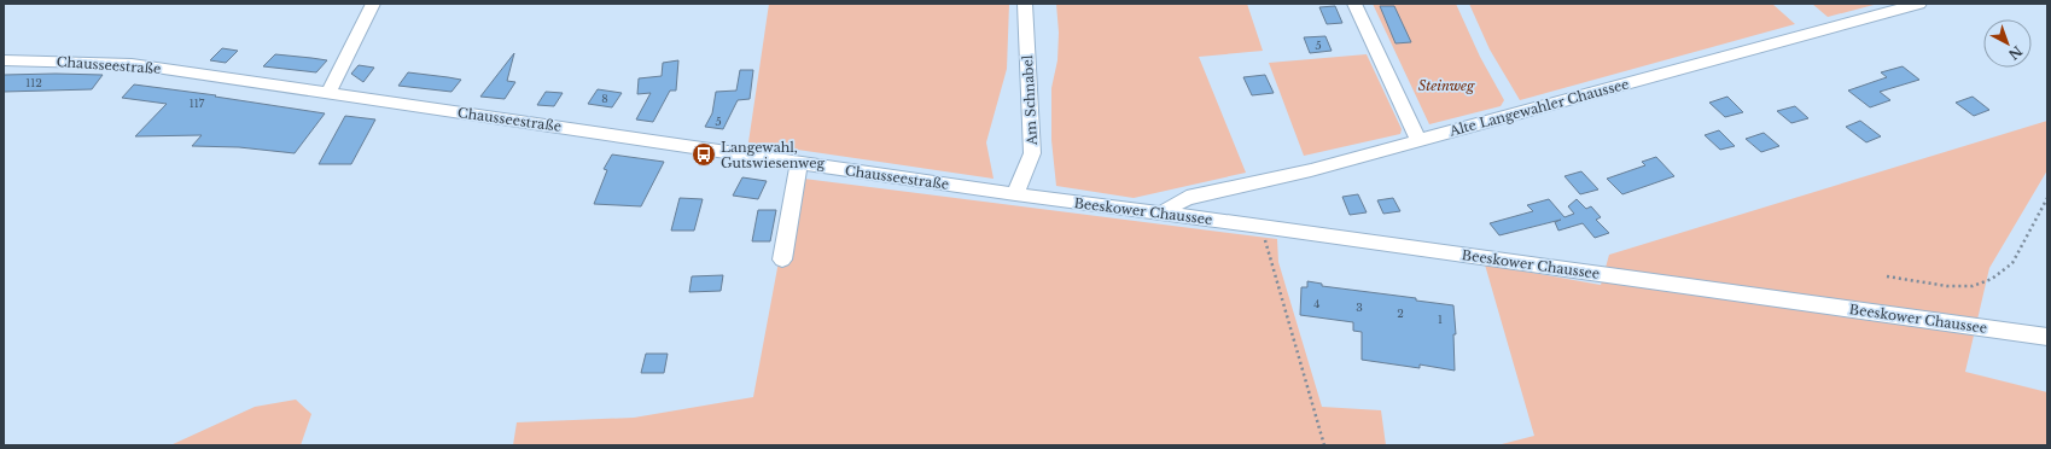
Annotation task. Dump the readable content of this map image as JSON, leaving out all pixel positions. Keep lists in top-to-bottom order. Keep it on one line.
{"streets":{"street":["Chausseestraße","Am Schnabel","Alte Langewahler Chaussee","Beeskower Chaussee"]},"crossings":[["Chausseestraße","Am Schnabel"],["Chausseestraße","Beeskower Chaussee"],["Am Schnabel","Beeskower Chaussee"],["Alte Langewahler Chaussee","Beeskower Chaussee"]],"parks":["Steinweg"],"places":{"bus stop":["Langewahl, Gutswiesenweg"]},"house_numbers":["5","112","8","117","5","4","3","2","1"],"north":"bottom right"}
